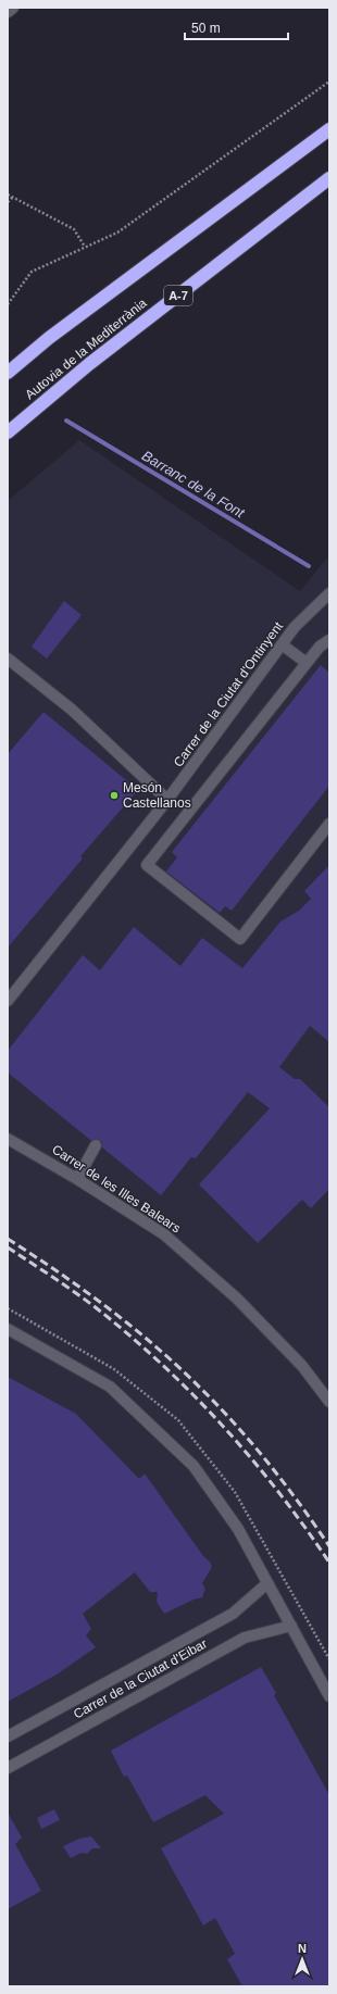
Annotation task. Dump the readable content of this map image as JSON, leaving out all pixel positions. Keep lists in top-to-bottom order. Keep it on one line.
{"streets":{"highway":["A-7","Autovia de la Mediterrània"],"street":["Carrer de la Ciutat d'Ontinyent","Carrer de les Illes Balears","Carrer de la Ciutat d'Eibar"]},"water":["Barranc de la Font"],"places":["Mesón Castellanos"],"scale_bar":"50 m","north":"top"}
